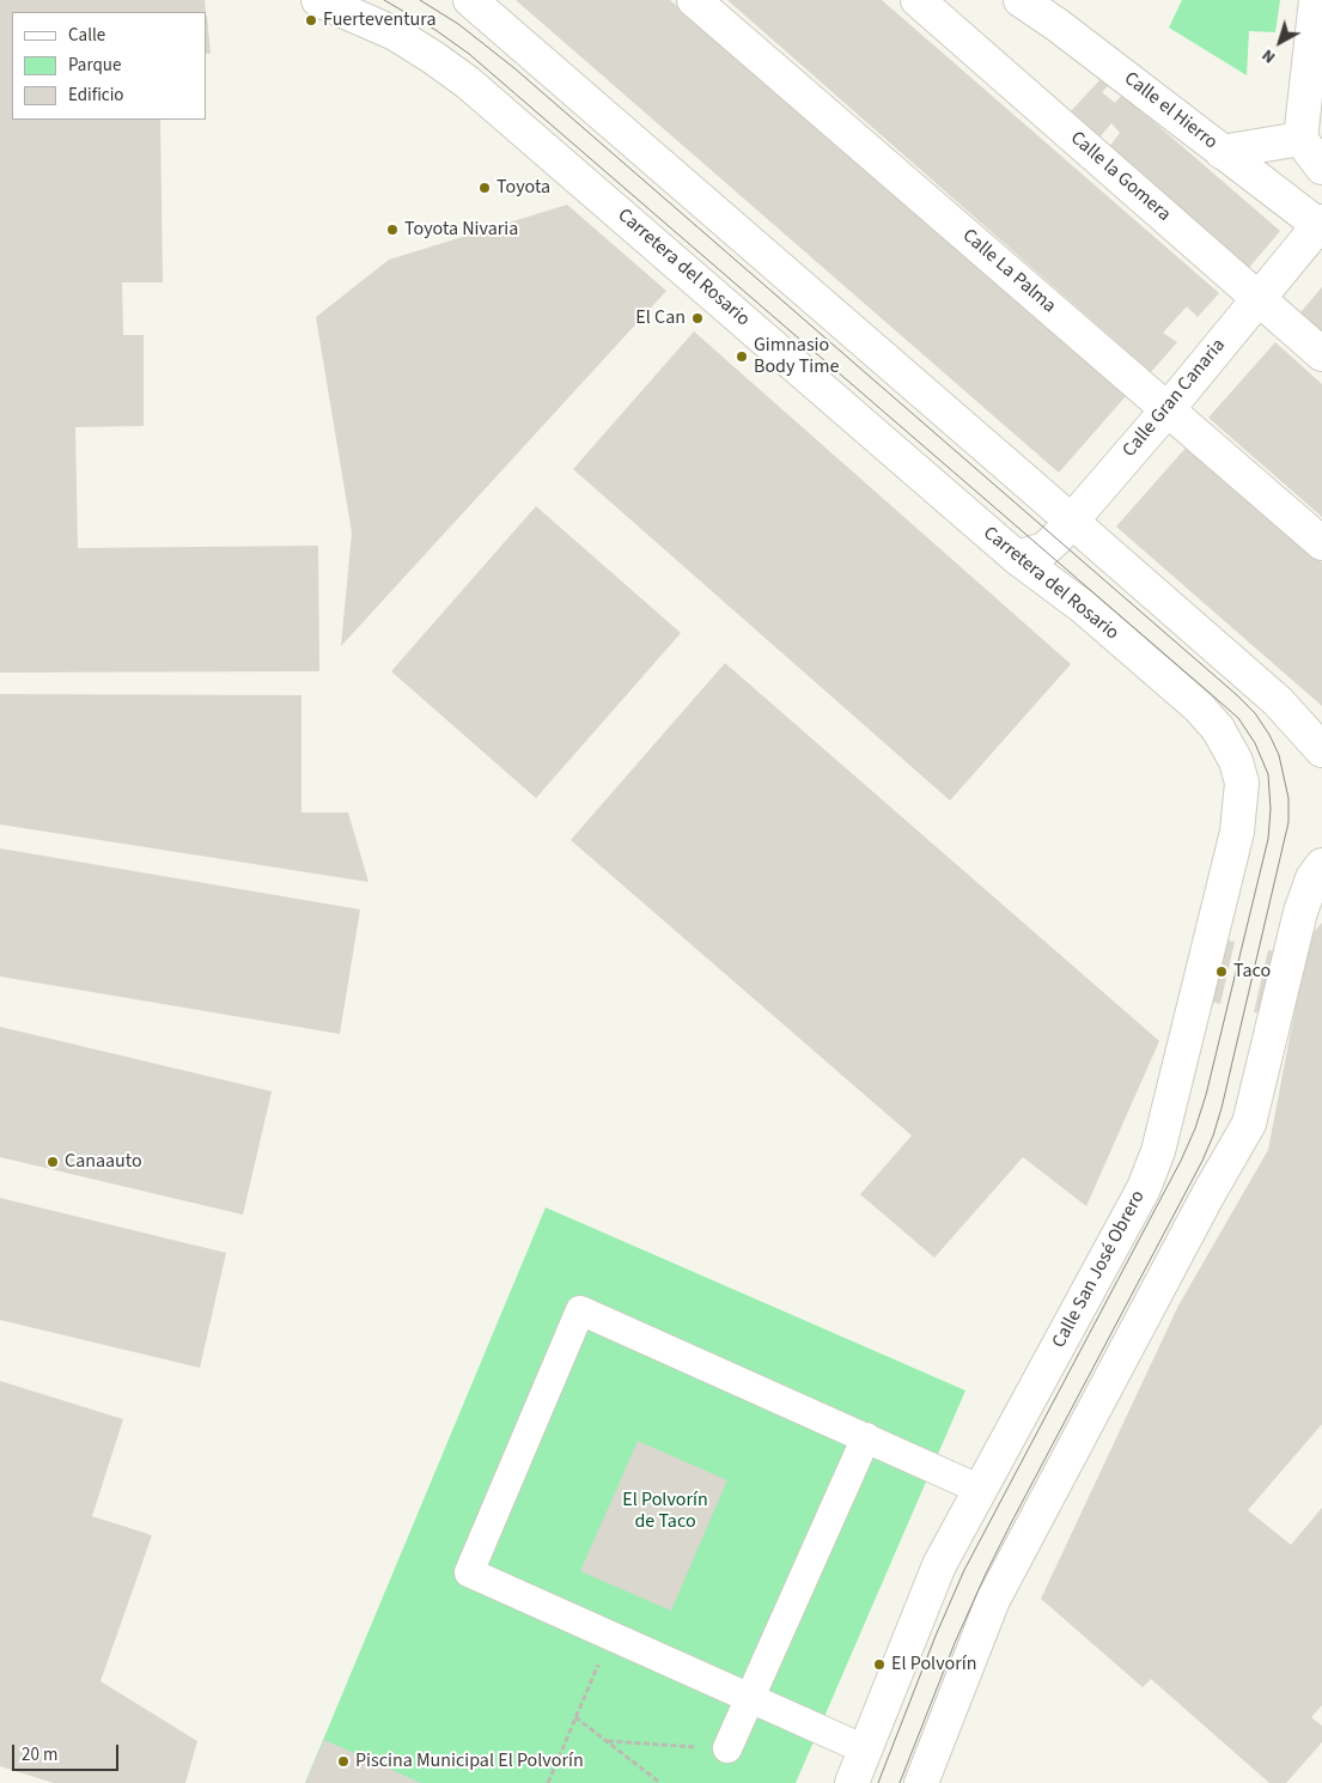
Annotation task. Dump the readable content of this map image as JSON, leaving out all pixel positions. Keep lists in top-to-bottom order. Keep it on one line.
{"streets":{"street":["Calle el Hierro","Calle la Gomera","Carretera del Rosario","Calle La Palma","Calle Gran Canaria","Calle San José Obrero"]},"crossings":[["Calle el Hierro","Calle Gran Canaria"],["Calle la Gomera","Calle Gran Canaria"],["Carretera del Rosario","Calle Gran Canaria"],["Carretera del Rosario","Calle San José Obrero"],["Calle La Palma","Calle Gran Canaria"]],"parks":["El Polvorín de Taco"],"places":["Fuerteventura","Toyota","Toyota Nivaria","El Can","Gimnasio Body Time","Taco","Canaauto","El Polvorín","Piscina Municipal El Polvorín"],"legend":["Calle","Parque","Edificio"],"scale_bar":"20 m","north":"bottom left"}
